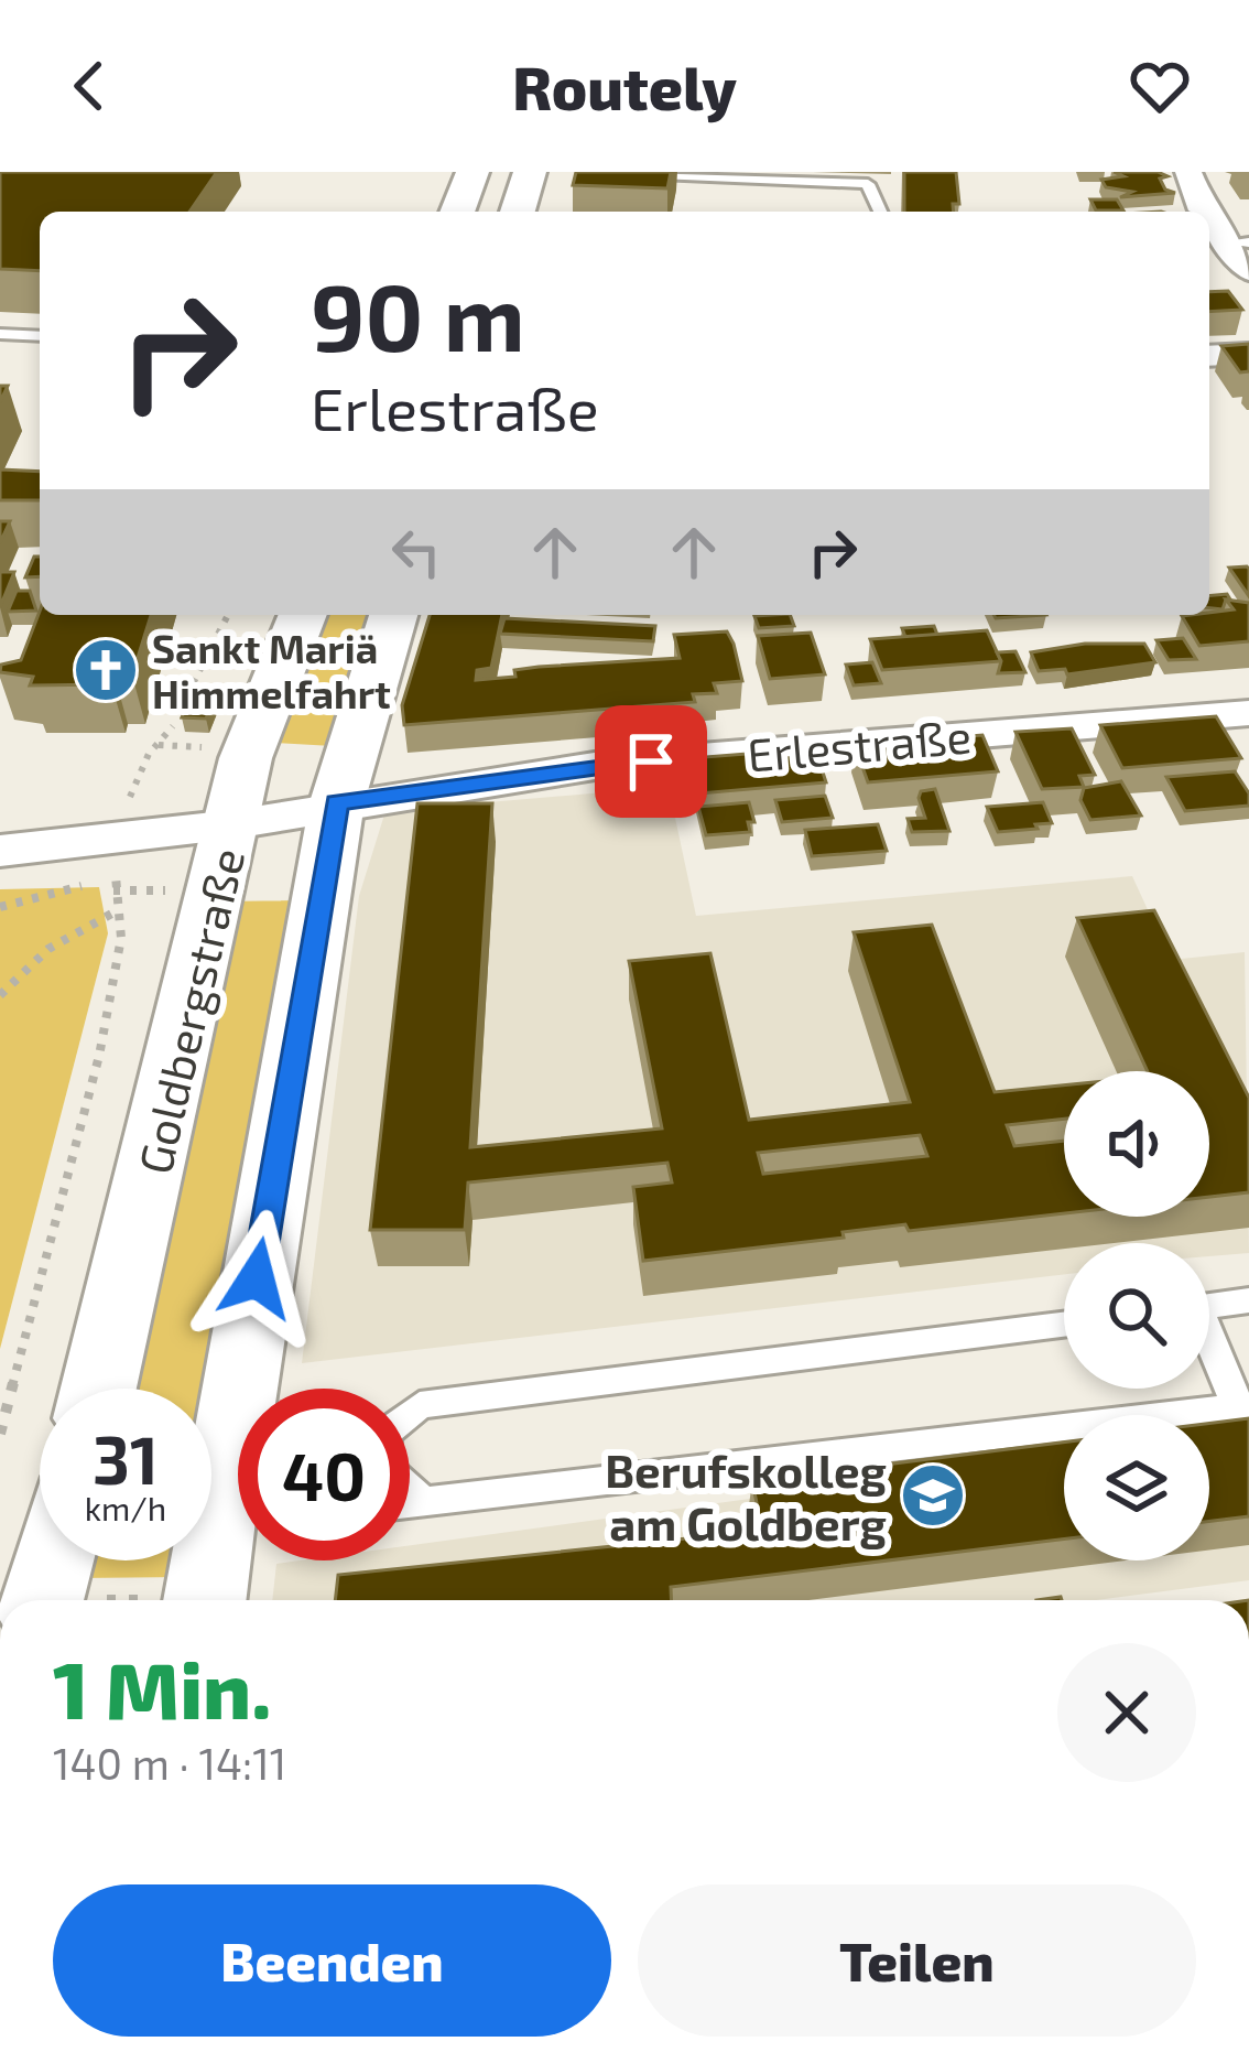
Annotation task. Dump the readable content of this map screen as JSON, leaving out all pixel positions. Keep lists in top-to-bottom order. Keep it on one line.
{"streets":{"street":["Erlestraße","Goldbergstraße"]},"crossings":[["Erlestraße","Goldbergstraße"]],"places":{"church":["Sankt Mariä Himmelfahrt"],"school or university":["Berufskolleg am Goldberg"]},"page":{"header":"Routely","turn":["90 m","Erlestraße"],"speed":"31 km/h","limit":"40","heading":["1 Min.","140 m · 14:11"],"buttons":["Beenden","Teilen"]}}
